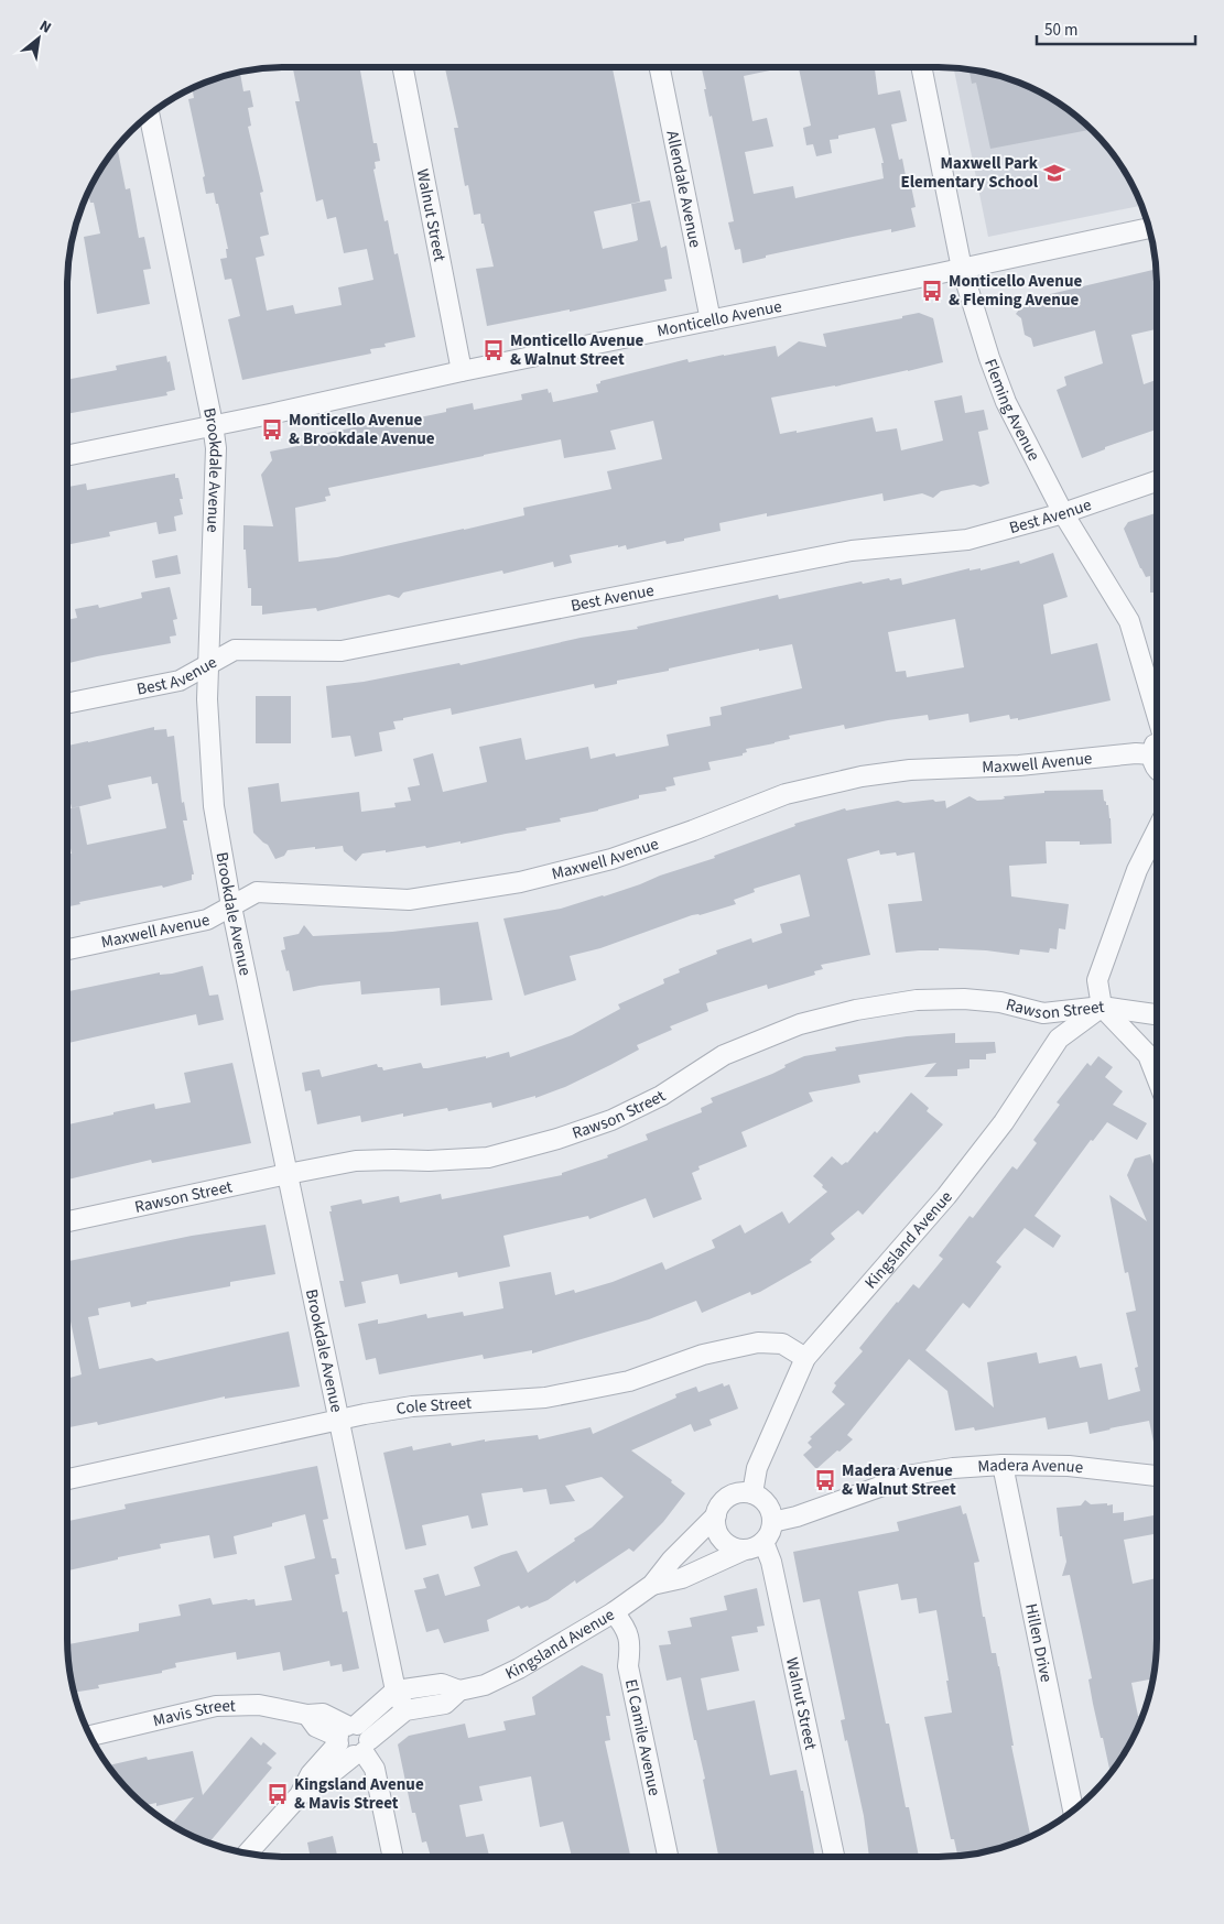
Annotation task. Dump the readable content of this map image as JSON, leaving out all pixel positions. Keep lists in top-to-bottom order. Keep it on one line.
{"streets":{"street":["Allendale Avenue","Walnut Street","Monticello Avenue","Fleming Avenue","Brookdale Avenue","Best Avenue","Maxwell Avenue","Rawson Street","Kingsland Avenue","Cole Street","Madera Avenue","Hillen Drive","Mavis Street","El Camile Avenue"]},"crossings":[["Allendale Avenue","Monticello Avenue"],["Walnut Street","Monticello Avenue"],["Walnut Street","Kingsland Avenue"],["Walnut Street","Madera Avenue"],["Monticello Avenue","Fleming Avenue"],["Monticello Avenue","Brookdale Avenue"],["Fleming Avenue","Best Avenue"],["Brookdale Avenue","Best Avenue"],["Brookdale Avenue","Maxwell Avenue"],["Brookdale Avenue","Rawson Street"],["Brookdale Avenue","Kingsland Avenue"],["Brookdale Avenue","Cole Street"],["Rawson Street","Kingsland Avenue"],["Kingsland Avenue","Cole Street"],["Kingsland Avenue","Madera Avenue"],["Kingsland Avenue","Mavis Street"],["Kingsland Avenue","El Camile Avenue"],["Madera Avenue","Hillen Drive"]],"places":{"school or university":["Maxwell Park Elementary School"],"bus stop":["Monticello Avenue & Fleming Avenue","Monticello Avenue & Walnut Street","Monticello Avenue & Brookdale Avenue","Madera Avenue & Walnut Street","Kingsland Avenue & Mavis Street"]},"scale_bar":"50 m","north":"top right"}
